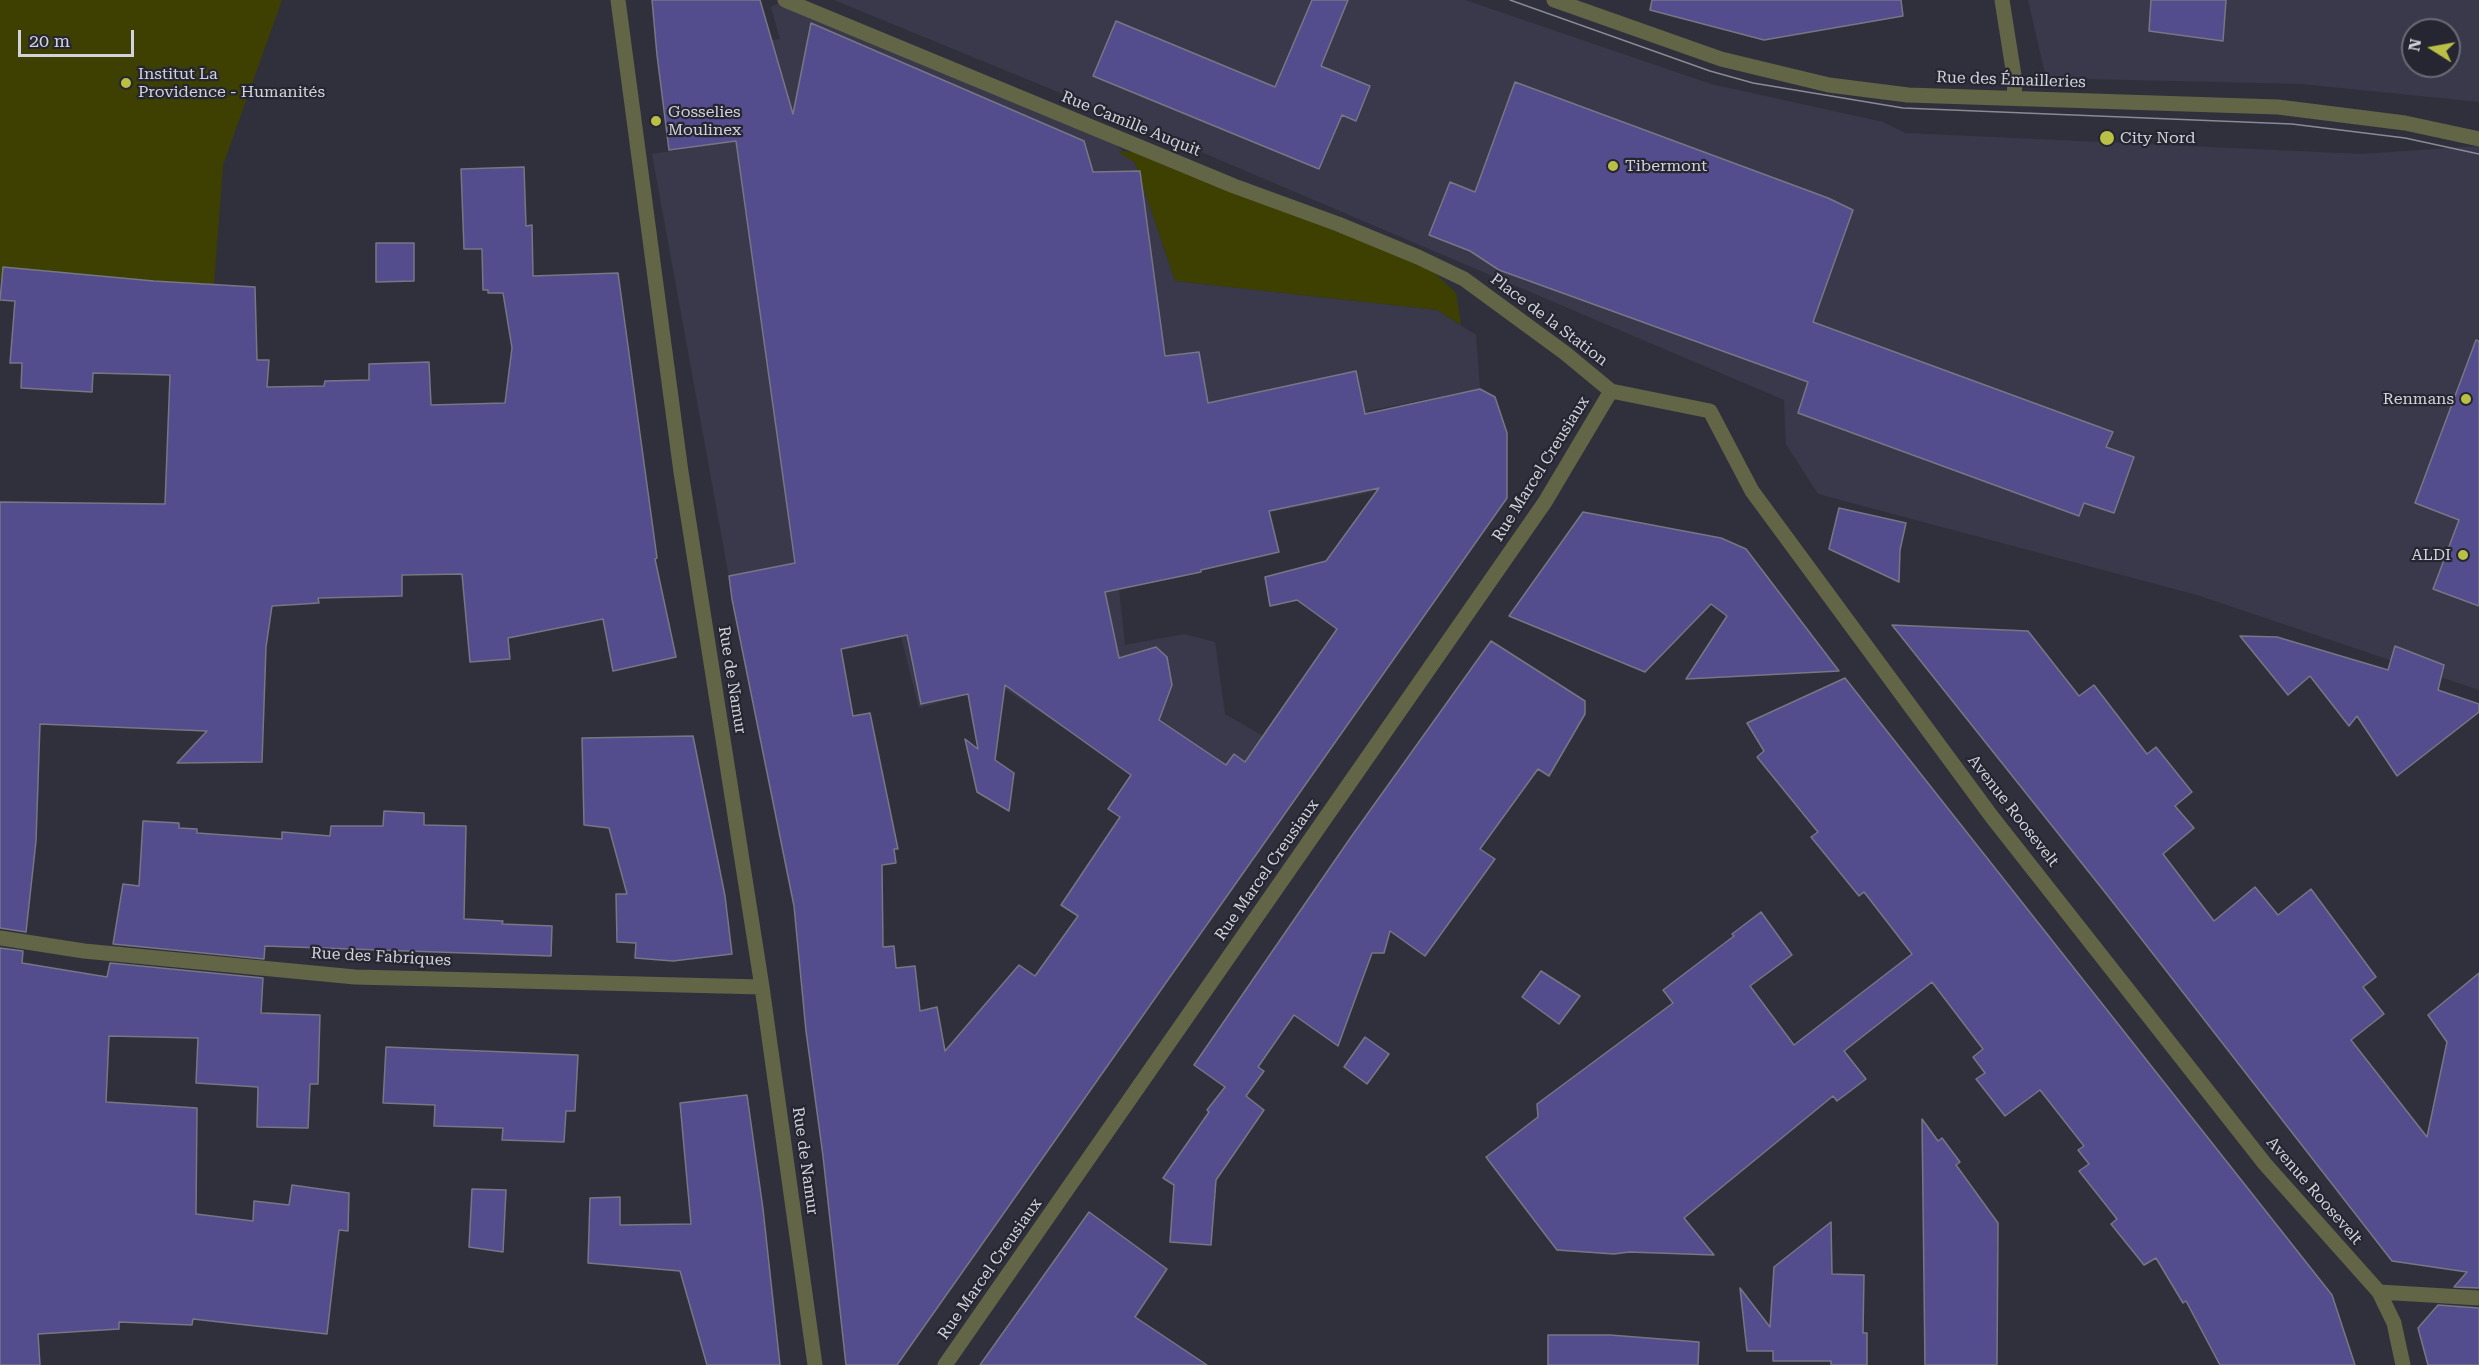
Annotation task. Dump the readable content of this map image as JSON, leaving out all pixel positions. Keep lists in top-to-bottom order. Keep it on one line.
{"streets":{"street":["Rue des Émailleries","Rue Camille Auquit","Place de la Station","Rue Marcel Creusiaux","Rue de Namur","Avenue Roosevelt","Rue des Fabriques"]},"crossings":[["Rue Camille Auquit","Place de la Station"],["Place de la Station","Rue Marcel Creusiaux"],["Place de la Station","Avenue Roosevelt"],["Rue Marcel Creusiaux","Avenue Roosevelt"],["Rue de Namur","Rue des Fabriques"]],"places":["Institut La Providence - Humanités","Gosselies Moulinex","City Nord","Tibermont","Renmans","ALDI"],"scale_bar":"20 m","north":"left"}
